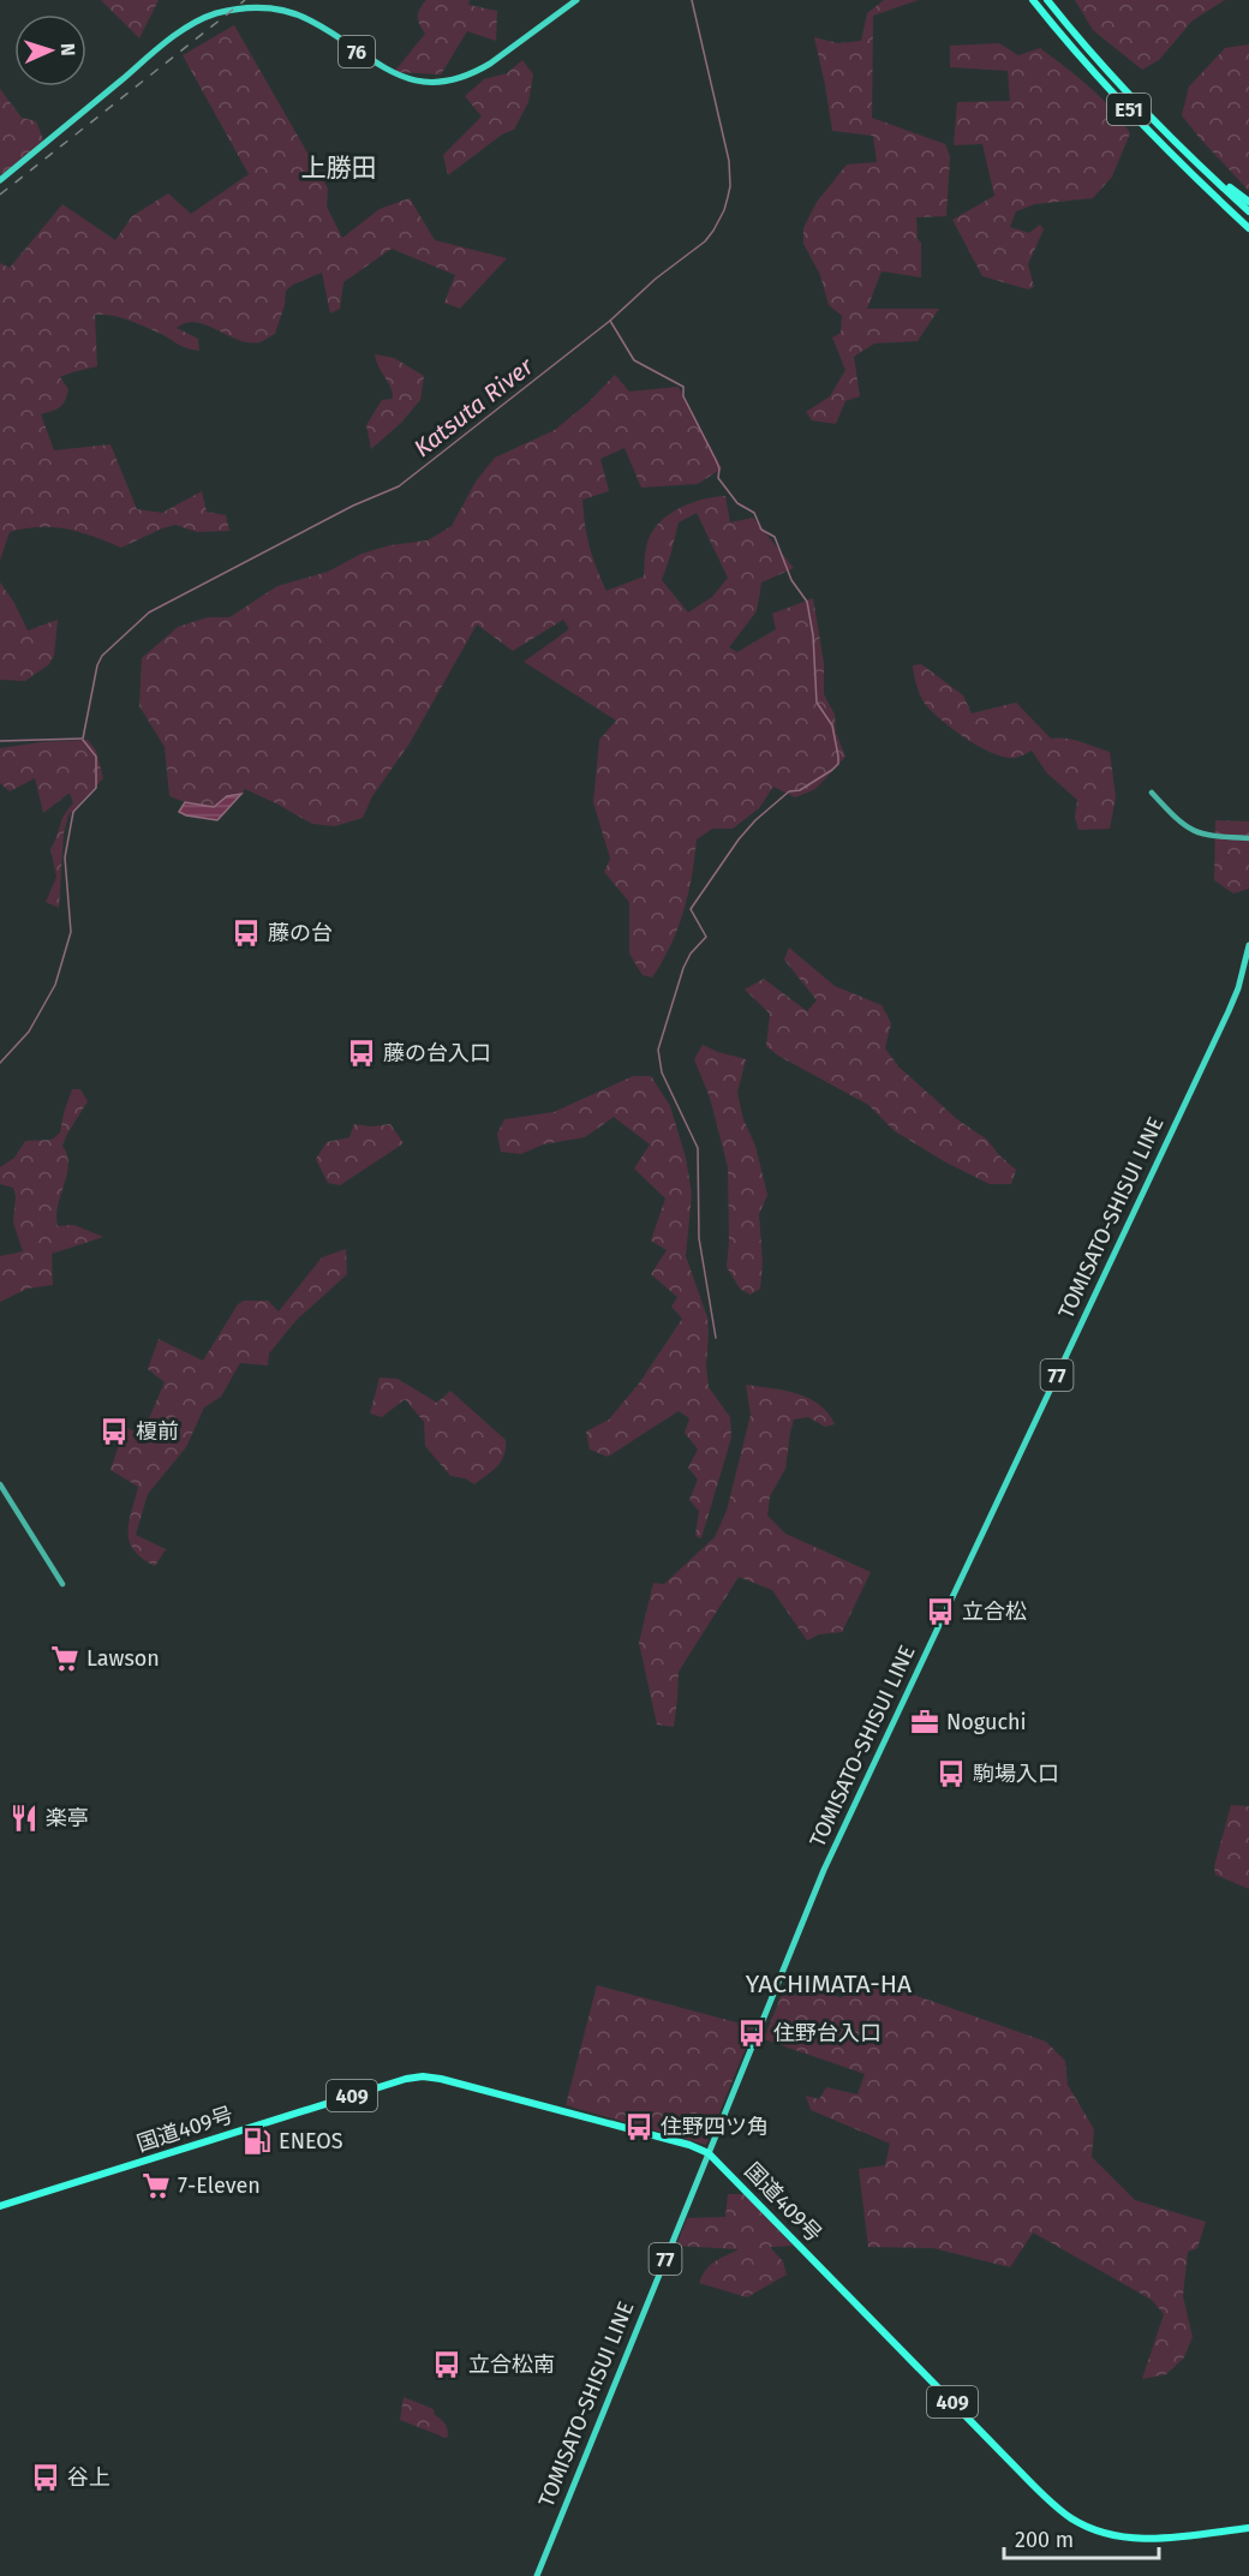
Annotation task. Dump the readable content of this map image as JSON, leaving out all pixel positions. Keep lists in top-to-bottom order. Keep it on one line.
{"streets":{"highway":["E51","409","国道409号"],"main road":["76","TOMISATO-SHISUI LINE","77"]},"crossings":[["TOMISATO-SHISUI LINE","国道409号"]],"districts":["上勝田","YACHIMATA-HA"],"water":["Katsuta River"],"places":{"bus stop":["藤の台","藤の台入口","榎前","立合松","駒場入口","住野台入口","住野四ツ角","立合松南","谷上"],"supermarket":["Lawson","7-Eleven"],"office":["Noguchi"],"restaurant":["楽亭"],"fuel station":["ENEOS"]},"scale_bar":"200 m","north":"right"}
